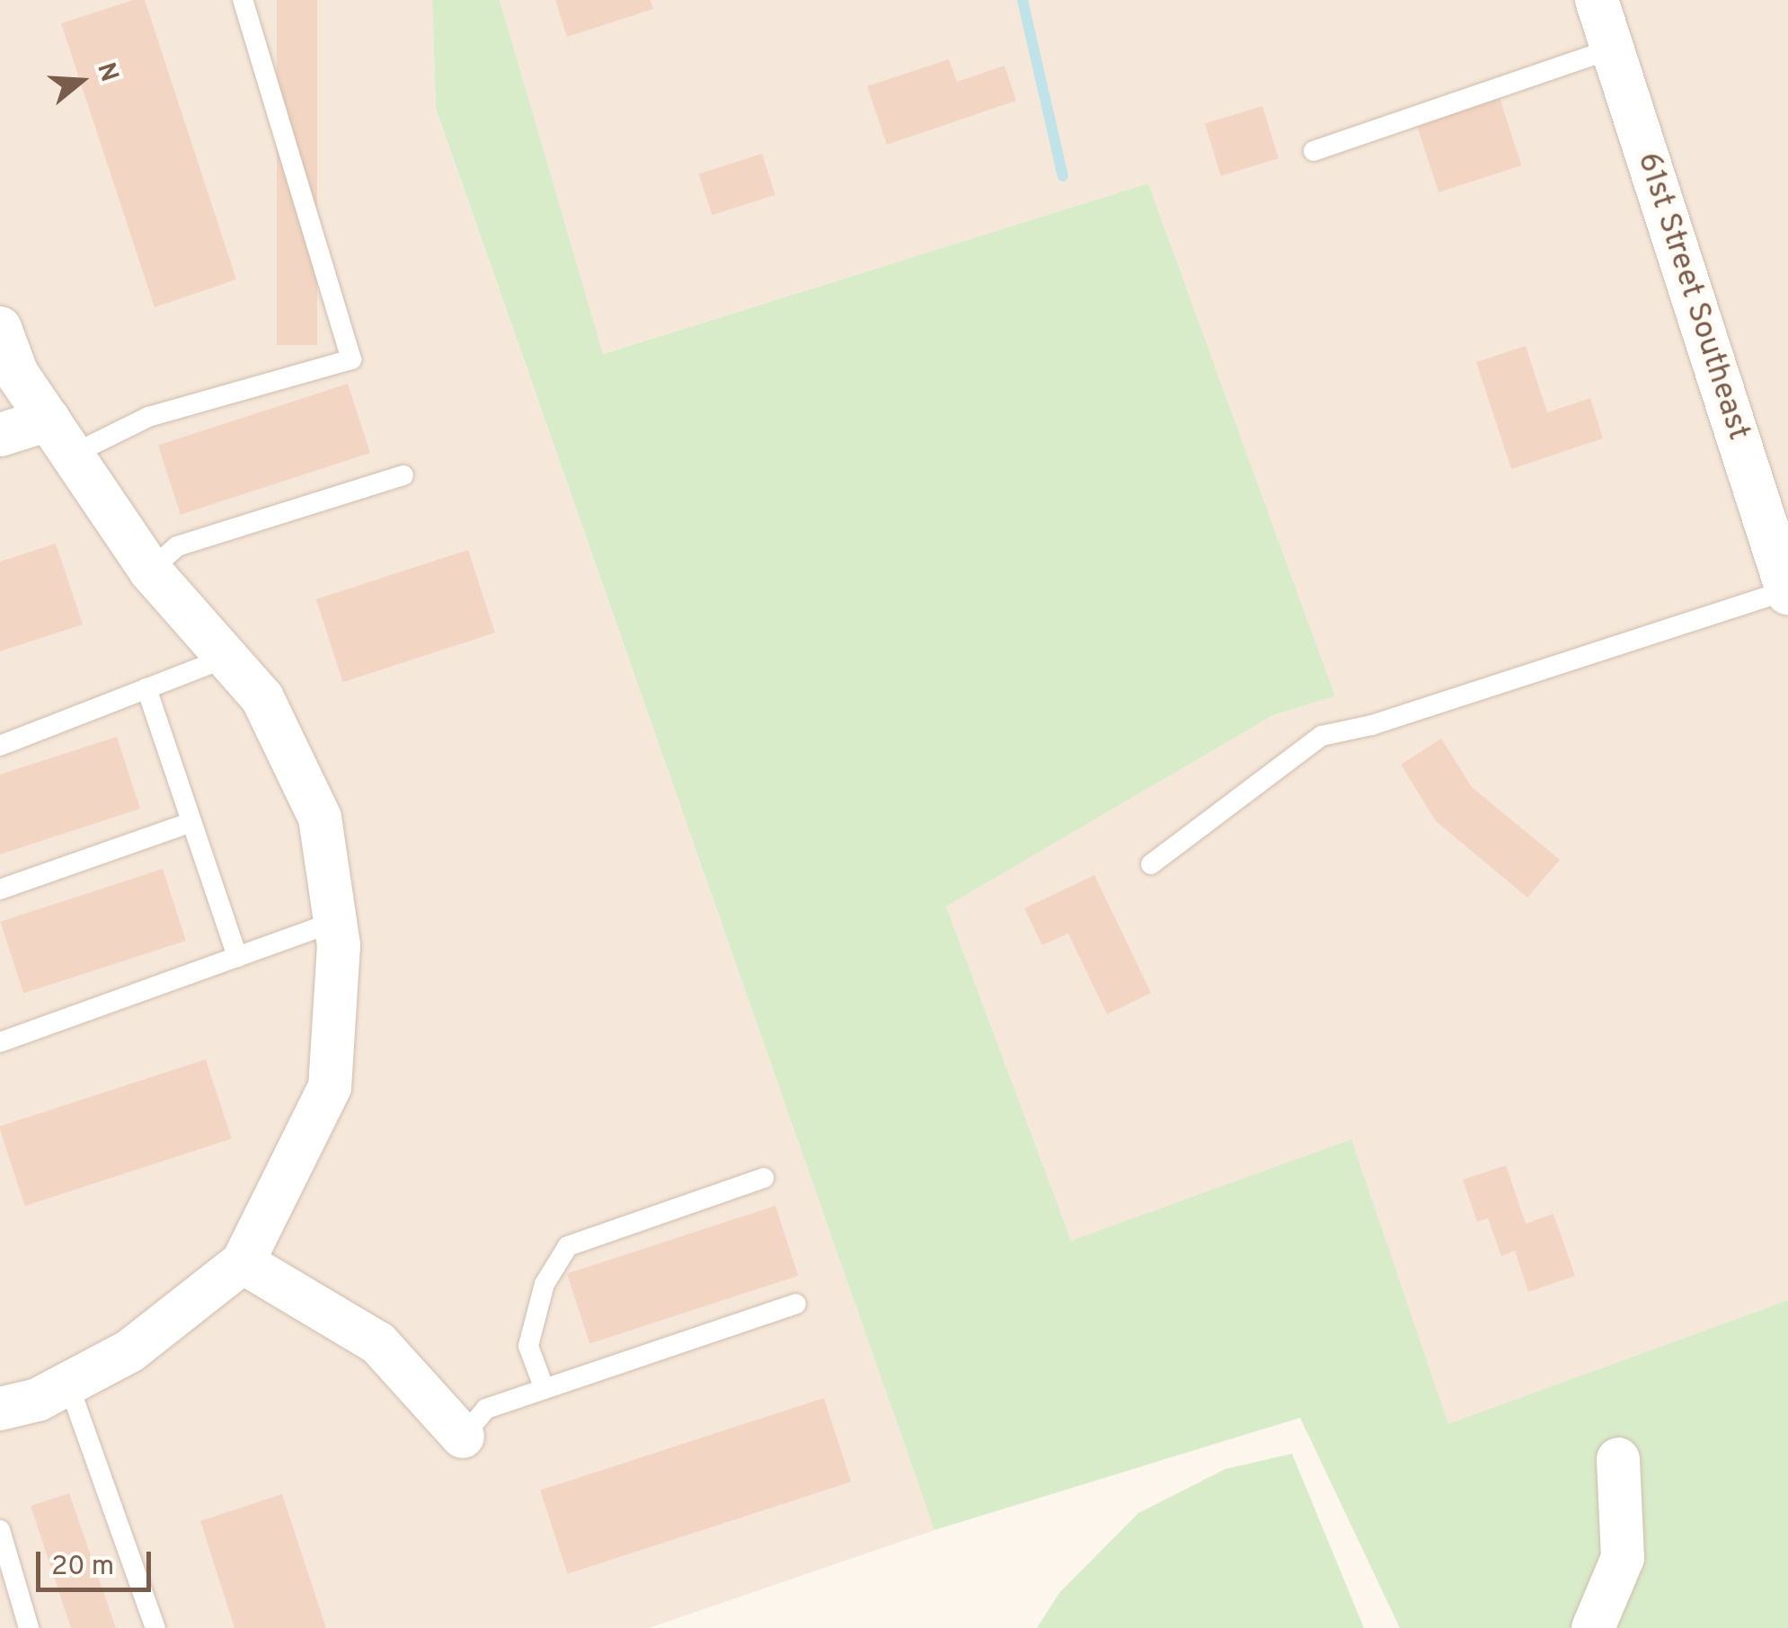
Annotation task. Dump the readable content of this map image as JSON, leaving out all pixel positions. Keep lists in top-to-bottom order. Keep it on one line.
{"streets":{"street":["61st Street Southeast"]},"scale_bar":"20 m","north":"right"}
